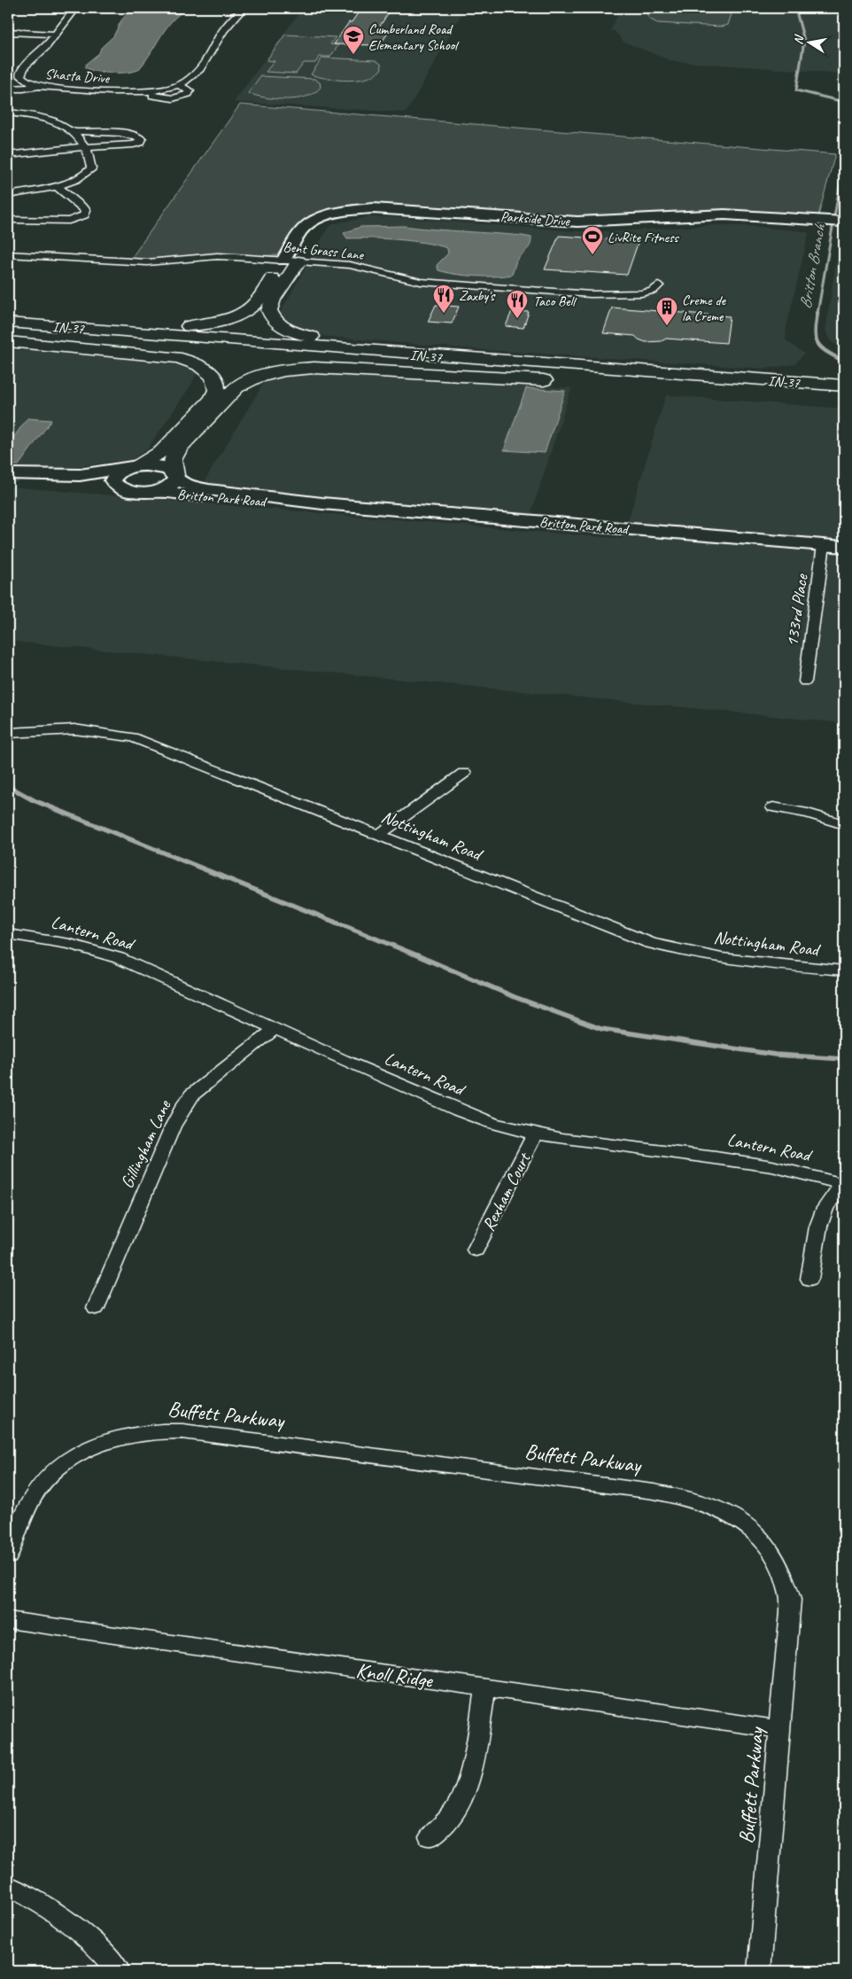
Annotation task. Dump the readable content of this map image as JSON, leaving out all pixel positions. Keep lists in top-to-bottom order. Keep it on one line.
{"streets":{"highway":["IN-37"],"street":["Shasta Drive","Parkside Drive","Bent Grass Lane","Britton Park Road","133rd Place","Nottingham Road","Lantern Road","Gillingham Lane","Rexham Court","Buffett Parkway","Knoll Ridge"]},"crossings":[["Parkside Drive","Bent Grass Lane"],["Britton Park Road","133rd Place"],["Lantern Road","Gillingham Lane"],["Lantern Road","Rexham Court"],["Buffett Parkway","Knoll Ridge"]],"water":["Britton Branch"],"places":{"school or university":["Cumberland Road Elementary School"],"sports":["LivRite Fitness"],"restaurant":["Zaxby's","Taco Bell"],"building":["Creme de la Creme"]},"north":"left"}
